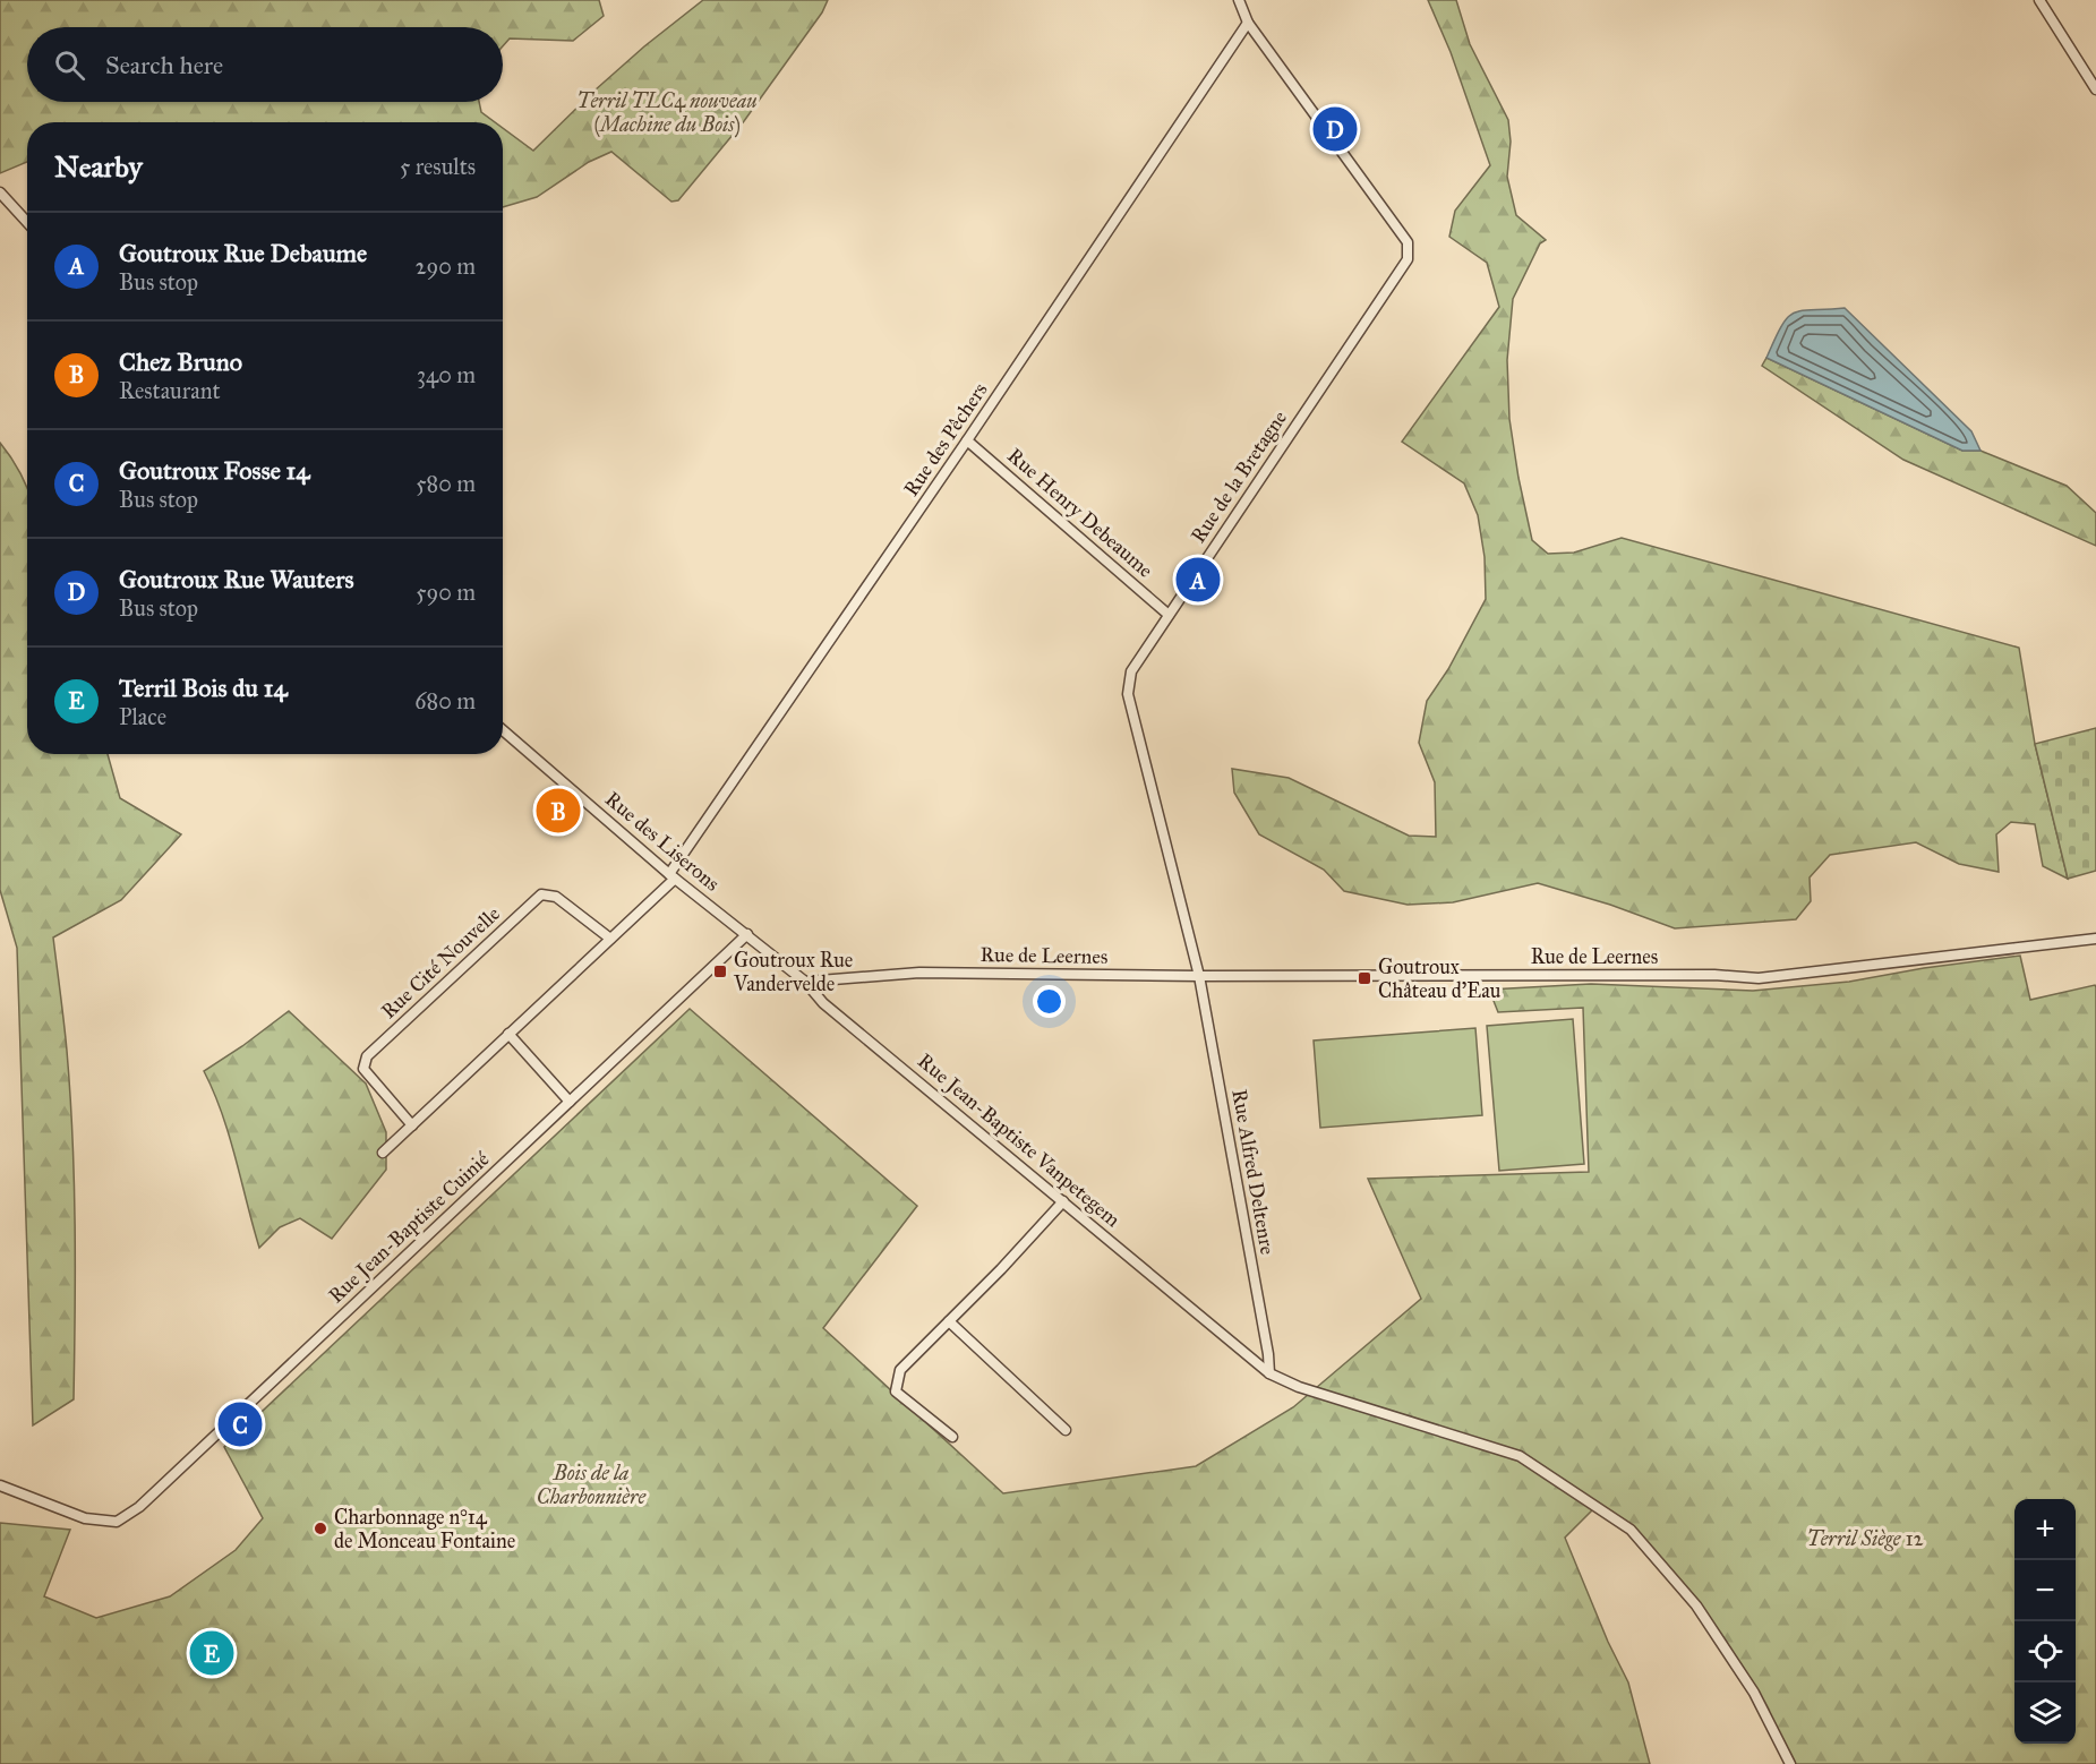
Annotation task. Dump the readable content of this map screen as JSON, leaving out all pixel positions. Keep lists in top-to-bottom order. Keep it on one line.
{"streets":{"street":["Rue des Pêchers","Rue de la Bretagne","Rue Henry Debeaume","Rue des Liserons","Rue de Leernes","Rue Cité Nouvelle","Rue Jean-Baptiste Vanpetegem","Rue Alfred Deltenre","Rue Jean-Baptiste Cuinié"]},"crossings":[["Rue des Pêchers","Rue de la Bretagne"],["Rue des Pêchers","Rue Henry Debeaume"],["Rue des Pêchers","Rue des Liserons"],["Rue de la Bretagne","Rue Henry Debeaume"],["Rue de la Bretagne","Rue de Leernes"],["Rue de la Bretagne","Rue Alfred Deltenre"],["Rue des Liserons","Rue Jean-Baptiste Vanpetegem"],["Rue des Liserons","Rue Jean-Baptiste Cuinié"],["Rue de Leernes","Rue Jean-Baptiste Vanpetegem"],["Rue de Leernes","Rue Alfred Deltenre"],["Rue Jean-Baptiste Vanpetegem","Rue Alfred Deltenre"],["Rue Jean-Baptiste Vanpetegem","Rue Jean-Baptiste Cuinié"]],"parks":["Terril TLC4 nouveau (Machine du Bois)","Bois de la Charbonnière","Terril Siège 12"],"places":{"transit":["Goutroux Rue Vandervelde","Goutroux Château d'Eau"],"other":["Charbonnage n°14 de Monceau Fontaine"]},"page":{"search":"Search here","pins":["D","A","B","C","E"],"heading":["Nearby","5 results"],"list":[{"mark":"A","name":"Goutroux Rue Debaume","note":"Bus stop","value":"290 m"},{"mark":"B","name":"Chez Bruno","note":"Restaurant","value":"340 m"},{"mark":"C","name":"Goutroux Fosse 14","note":"Bus stop","value":"580 m"},{"mark":"D","name":"Goutroux Rue Wauters","note":"Bus stop","value":"590 m"},{"mark":"E","name":"Terril Bois du 14","note":"Place","value":"680 m"}],"map_buttons":["+","−"]}}
